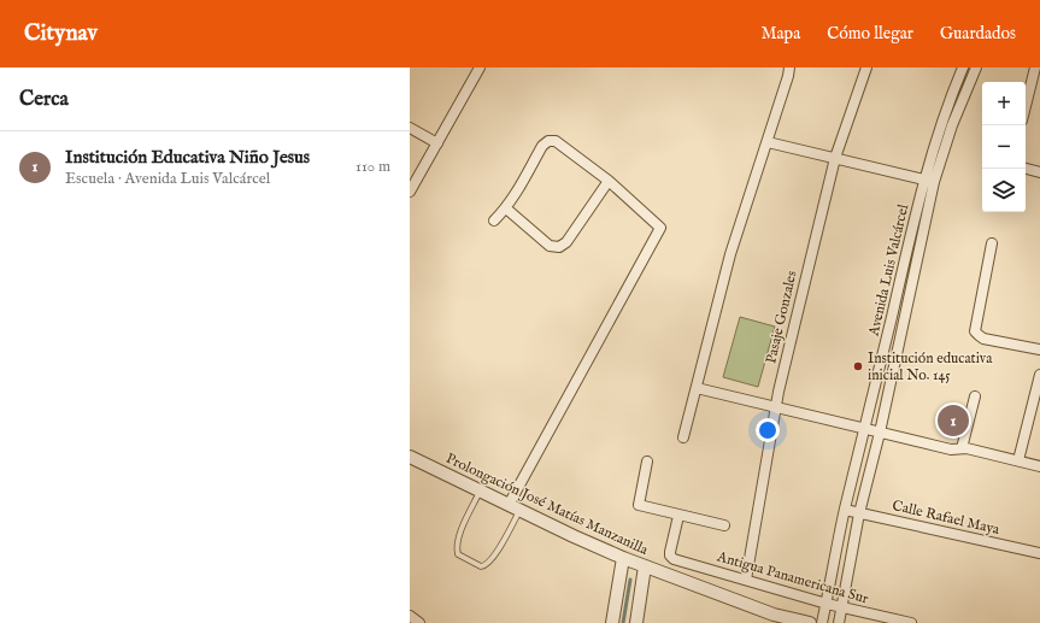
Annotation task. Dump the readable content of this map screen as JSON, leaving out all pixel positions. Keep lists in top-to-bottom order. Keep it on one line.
{"streets":{"street":["Avenida Luis Valcárcel","Pasaje Gonzales","Prolongación José Matías Manzanilla","Calle Rafael Maya","Antigua Panamericana Sur"]},"crossings":[["Avenida Luis Valcárcel","Calle Rafael Maya"],["Avenida Luis Valcárcel","Antigua Panamericana Sur"],["Pasaje Gonzales","Antigua Panamericana Sur"]],"places":["Institución educativa inicial No. 145"],"page":{"header":"Citynav","nav":["Mapa","Cómo llegar","Guardados"],"heading":"Cerca","map_buttons":["+","−"],"list":[{"mark":"1","name":"Institución Educativa Niño Jesus","note":"Escuela · Avenida Luis Valcárcel","value":"110 m"}],"pins":"1"}}
